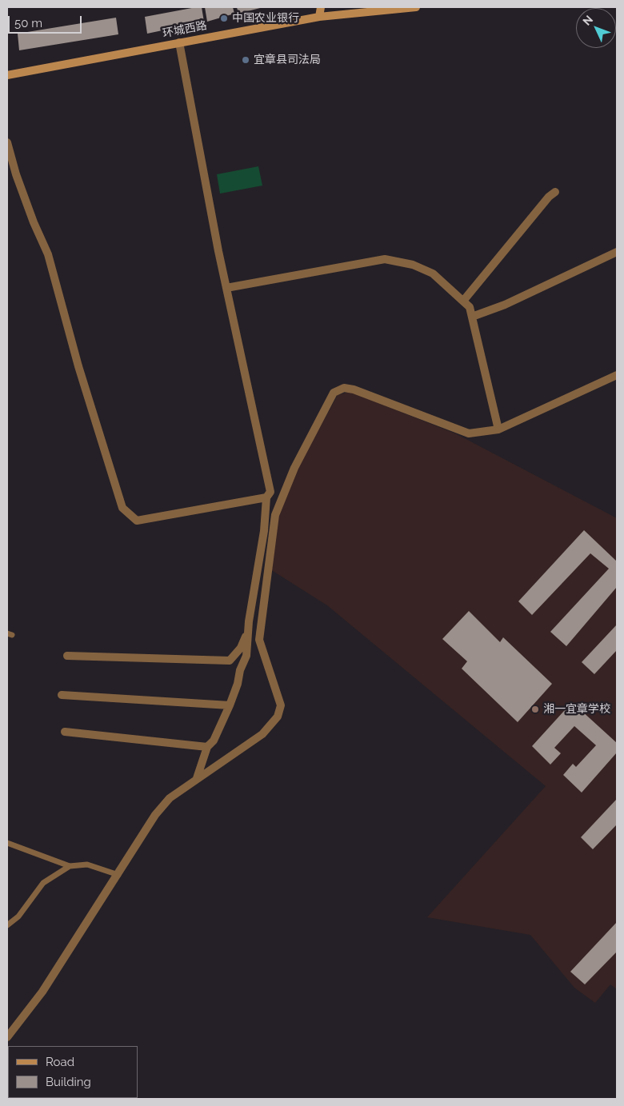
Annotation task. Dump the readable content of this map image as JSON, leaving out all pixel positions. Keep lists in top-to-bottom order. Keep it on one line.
{"streets":{"main road":["环城西路"]},"places":["中国农业银行","宜章县司法局","湘一宜章学校"],"legend":["Road","Building"],"scale_bar":"50 m","north":"top left"}
